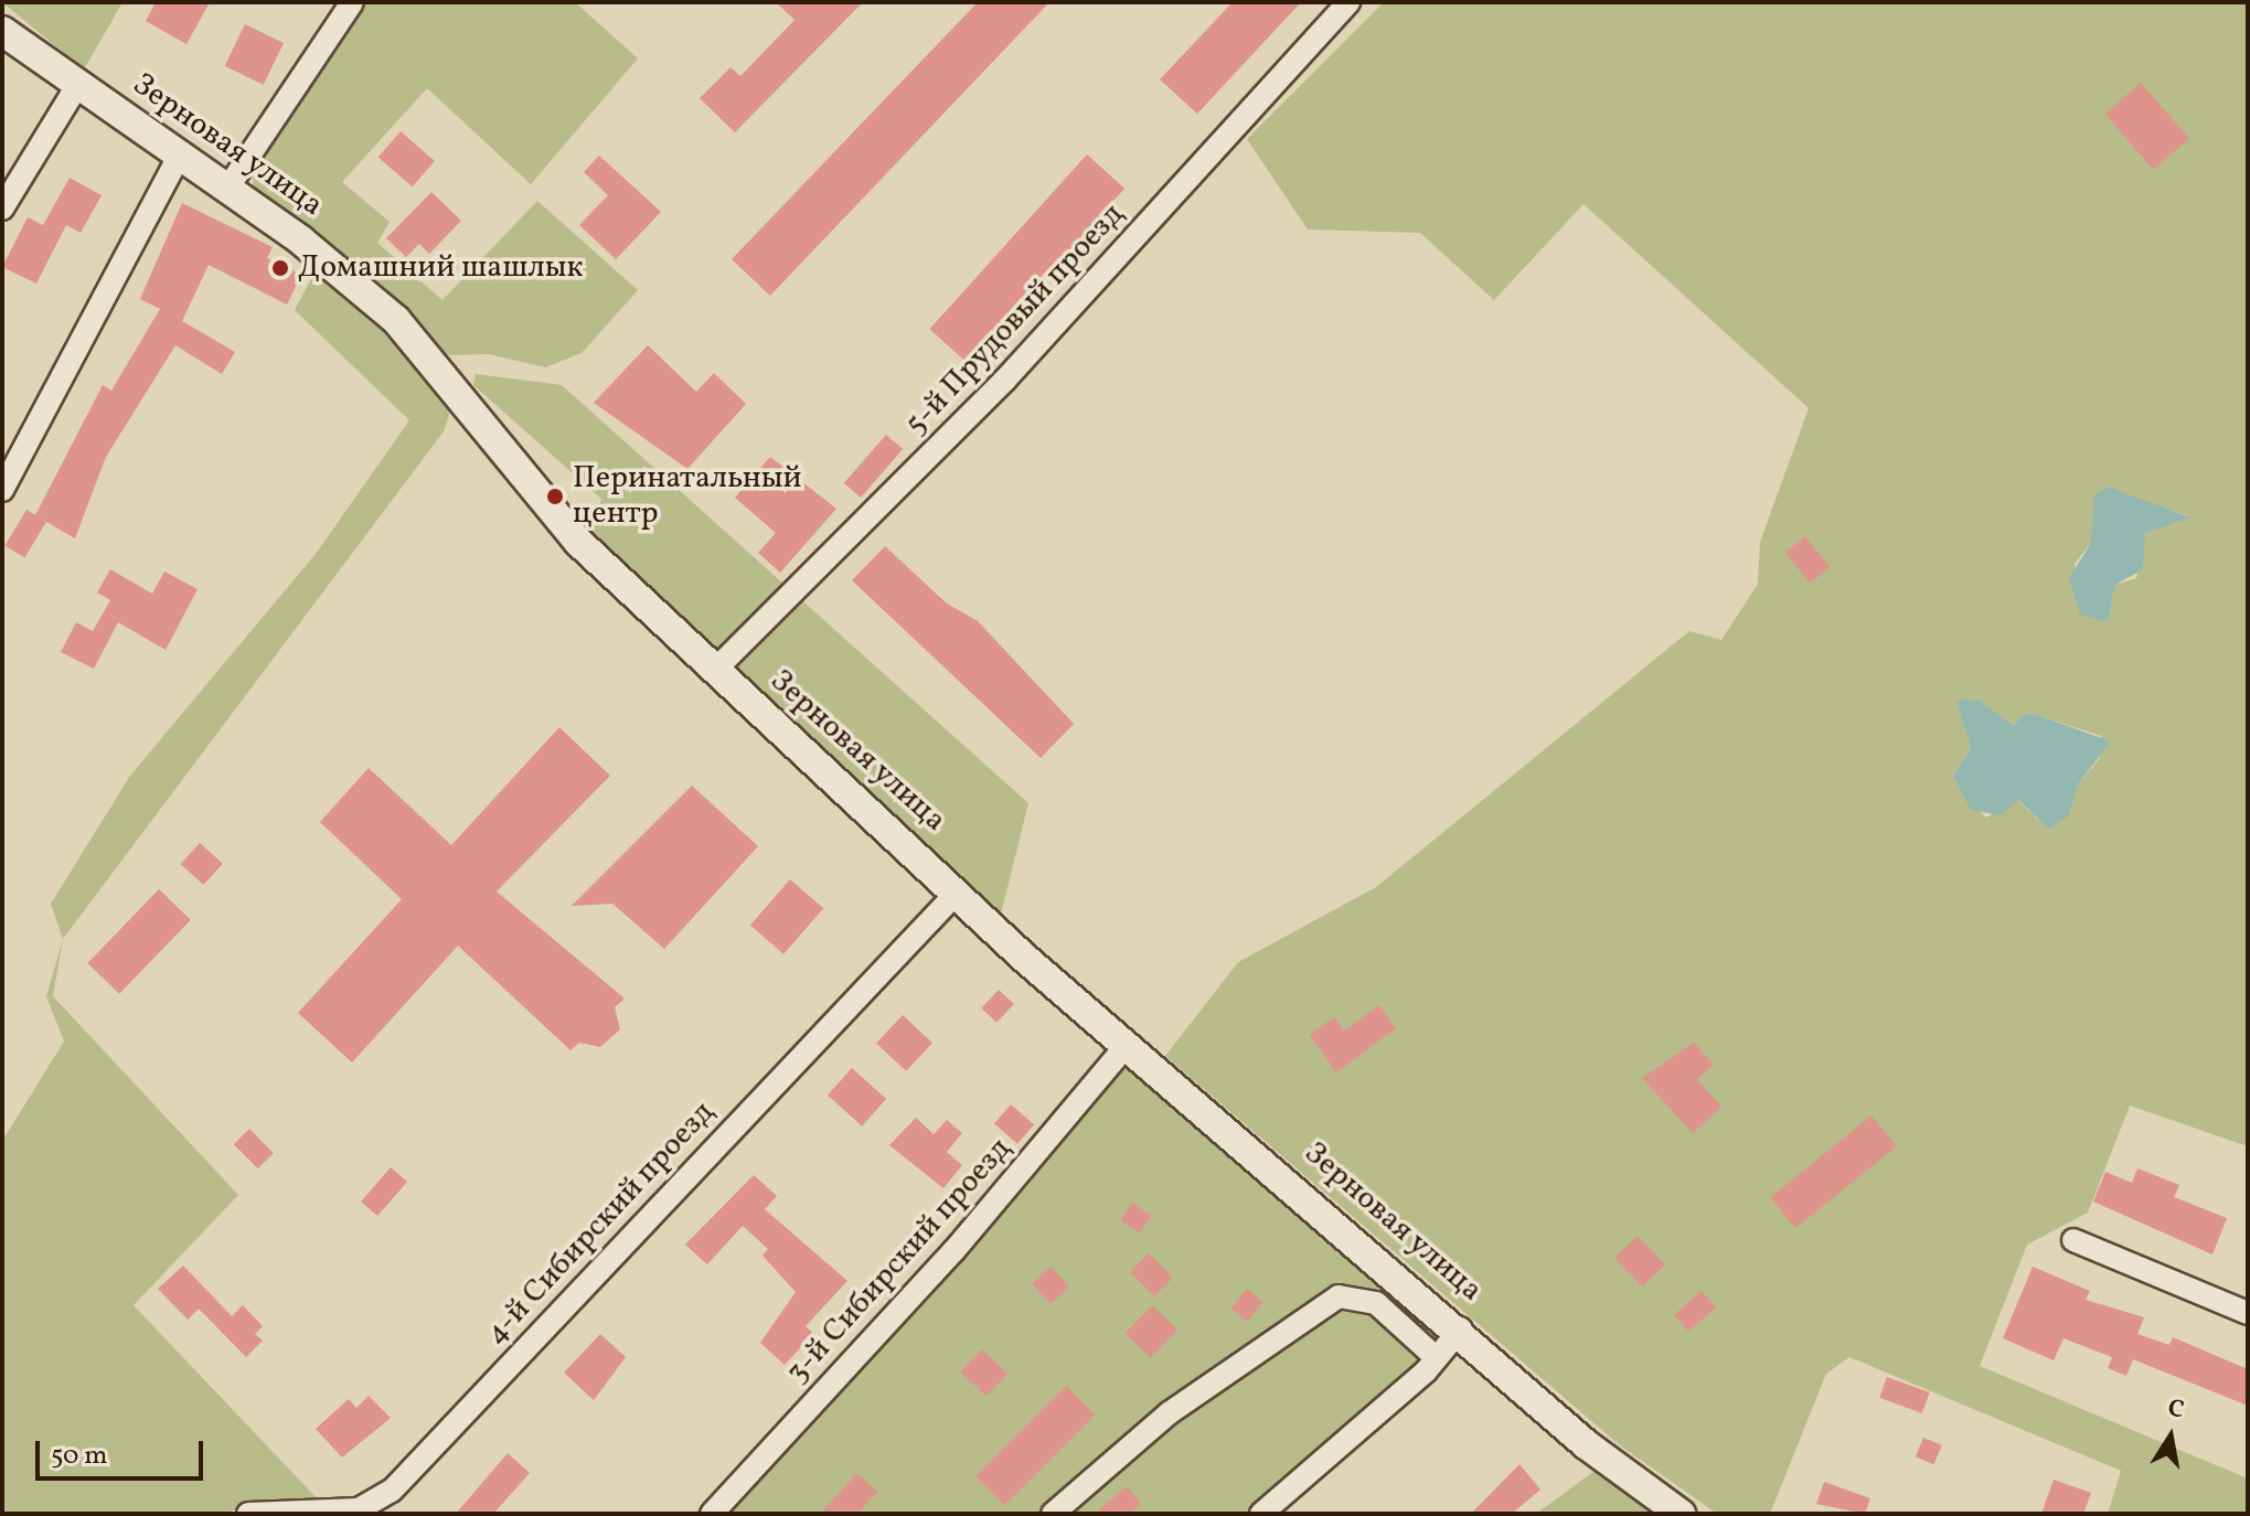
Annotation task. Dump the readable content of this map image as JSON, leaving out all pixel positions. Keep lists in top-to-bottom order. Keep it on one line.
{"streets":{"street":["Зерновая улица","5-й Прудовый проезд","4-й Сибирский проезд","3-й Сибирский проезд"]},"crossings":[["Зерновая улица","5-й Прудовый проезд"],["Зерновая улица","4-й Сибирский проезд"],["Зерновая улица","3-й Сибирский проезд"]],"places":["Домашний шашлык","Перинатальный центр"],"scale_bar":"50 m","north":"top"}
